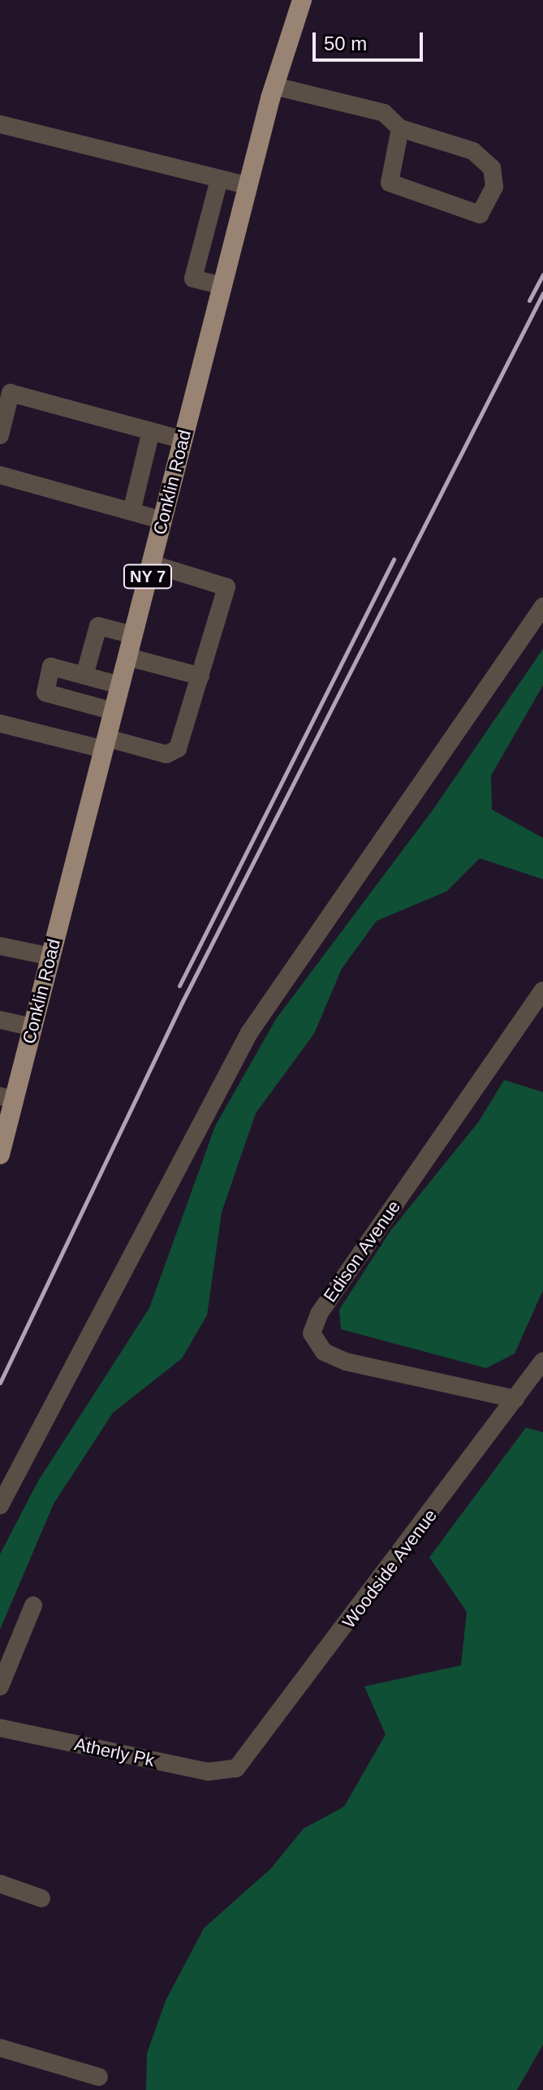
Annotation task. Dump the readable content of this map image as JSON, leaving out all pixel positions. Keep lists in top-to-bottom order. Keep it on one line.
{"streets":{"main road":["Conklin Road","NY 7"],"street":["Edison Avenue","Woodside Avenue","Atherly Pk"]},"crossings":[["Edison Avenue","Woodside Avenue"],["Woodside Avenue","Atherly Pk"]],"scale_bar":"50 m"}
